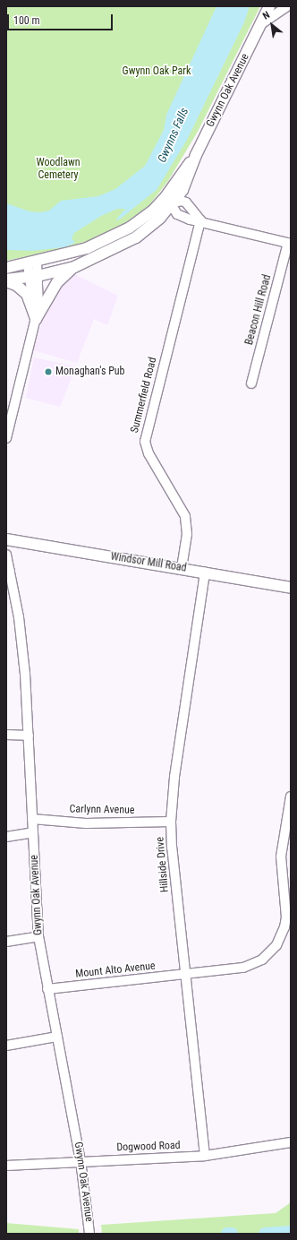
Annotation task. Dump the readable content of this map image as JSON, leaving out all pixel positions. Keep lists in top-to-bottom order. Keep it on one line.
{"streets":{"main road":["Gwynn Oak Avenue","Windsor Mill Road"],"street":["Beacon Hill Road","Summerfield Road","Carlynn Avenue","Hillside Drive","Mount Alto Avenue","Dogwood Road"]},"crossings":[["Gwynn Oak Avenue","Carlynn Avenue"],["Gwynn Oak Avenue","Mount Alto Avenue"],["Gwynn Oak Avenue","Dogwood Road"],["Summerfield Road","Windsor Mill Road"],["Windsor Mill Road","Hillside Drive"],["Carlynn Avenue","Hillside Drive"],["Hillside Drive","Mount Alto Avenue"],["Hillside Drive","Dogwood Road"]],"water":["Gwynns Falls"],"parks":["Gwynn Oak Park","Woodlawn Cemetery"],"places":["Monaghan's Pub"],"scale_bar":"100 m","north":"top left"}
